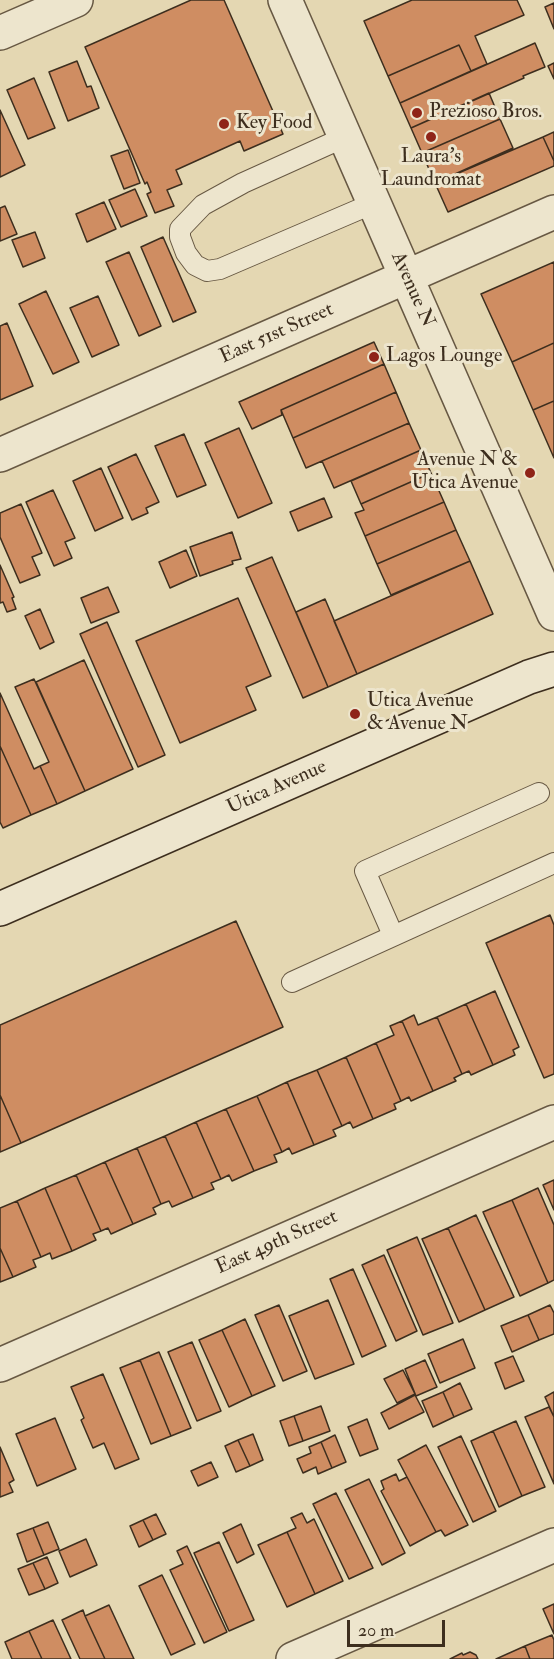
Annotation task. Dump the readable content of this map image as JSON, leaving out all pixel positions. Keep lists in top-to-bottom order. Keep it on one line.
{"streets":{"street":["Avenue N","East 51st Street","Utica Avenue","East 49th Street"]},"crossings":[["Avenue N","East 51st Street"]],"places":["Prezioso Bros.","Key Food","Laura's Laundromat","Lagos Lounge","Avenue N & Utica Avenue","Utica Avenue & Avenue N"],"scale_bar":"20 m"}
